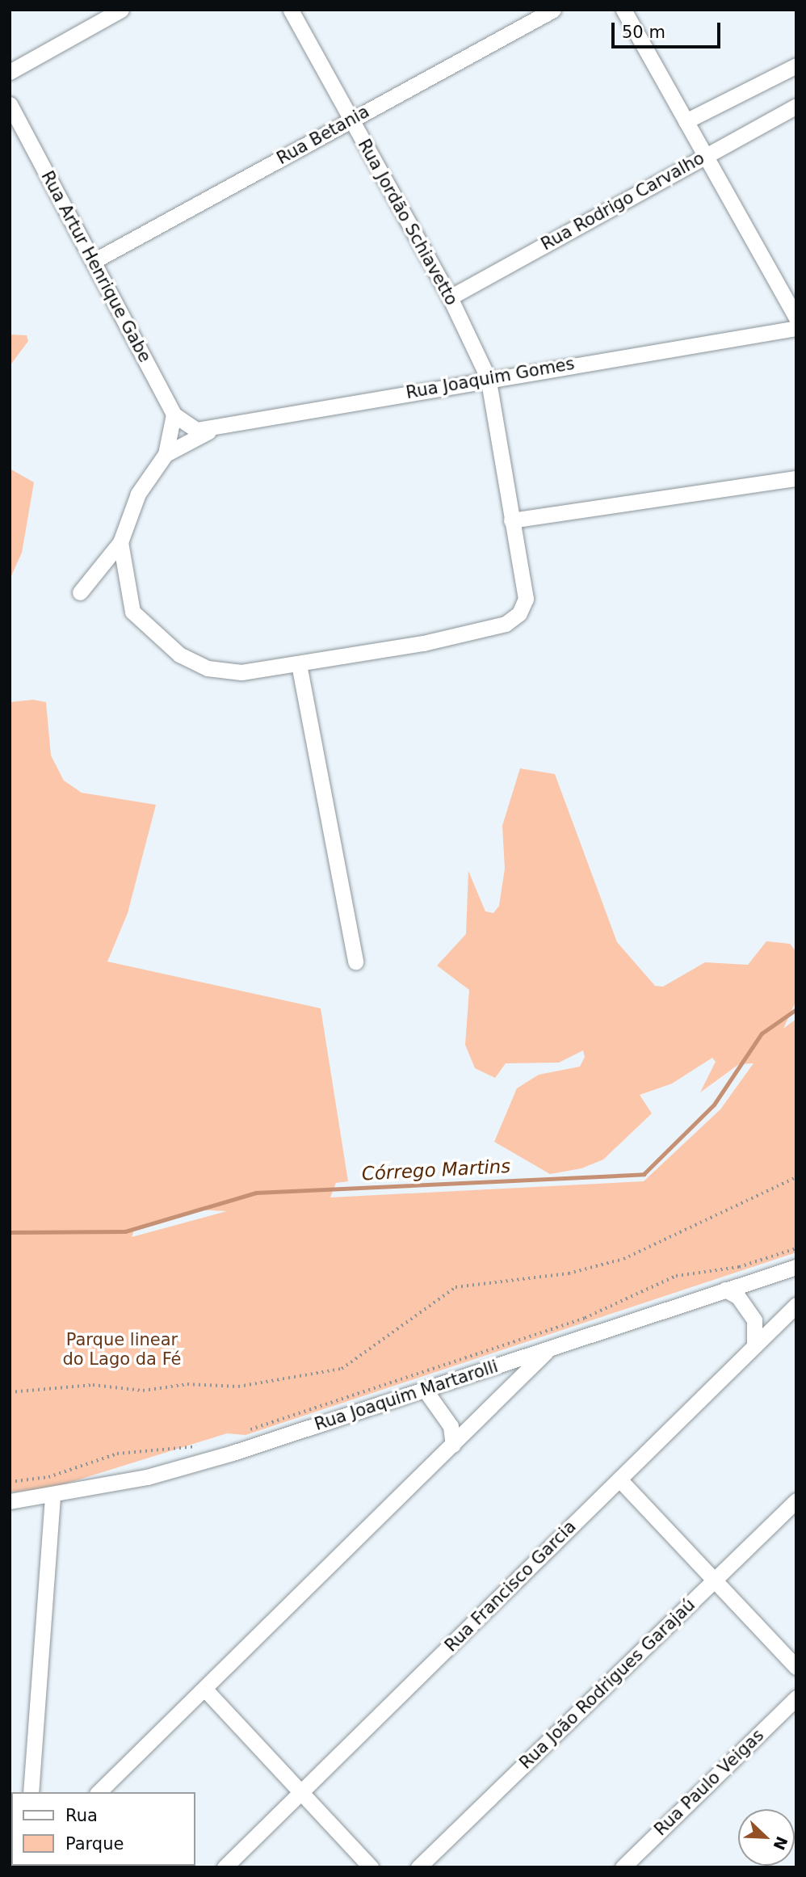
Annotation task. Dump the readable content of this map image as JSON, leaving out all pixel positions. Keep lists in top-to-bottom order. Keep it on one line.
{"streets":{"street":["Rua Betania","Rua Rodrigo Carvalho","Rua Jordão Schiavetto","Rua Artur Henrique Gabe","Rua Joaquim Gomes","Rua Joaquim Martarolli","Rua Francisco Garcia","Rua João Rodrigues Garajaú","Rua Paulo Veigas"]},"crossings":[["Rua Betania","Rua Jordão Schiavetto"],["Rua Betania","Rua Artur Henrique Gabe"],["Rua Rodrigo Carvalho","Rua Jordão Schiavetto"],["Rua Jordão Schiavetto","Rua Joaquim Gomes"],["Rua Artur Henrique Gabe","Rua Joaquim Gomes"]],"water":["Córrego Martins"],"parks":["Parque linear do Lago da Fé"],"legend":["Rua","Parque"],"scale_bar":"50 m","north":"bottom right"}
